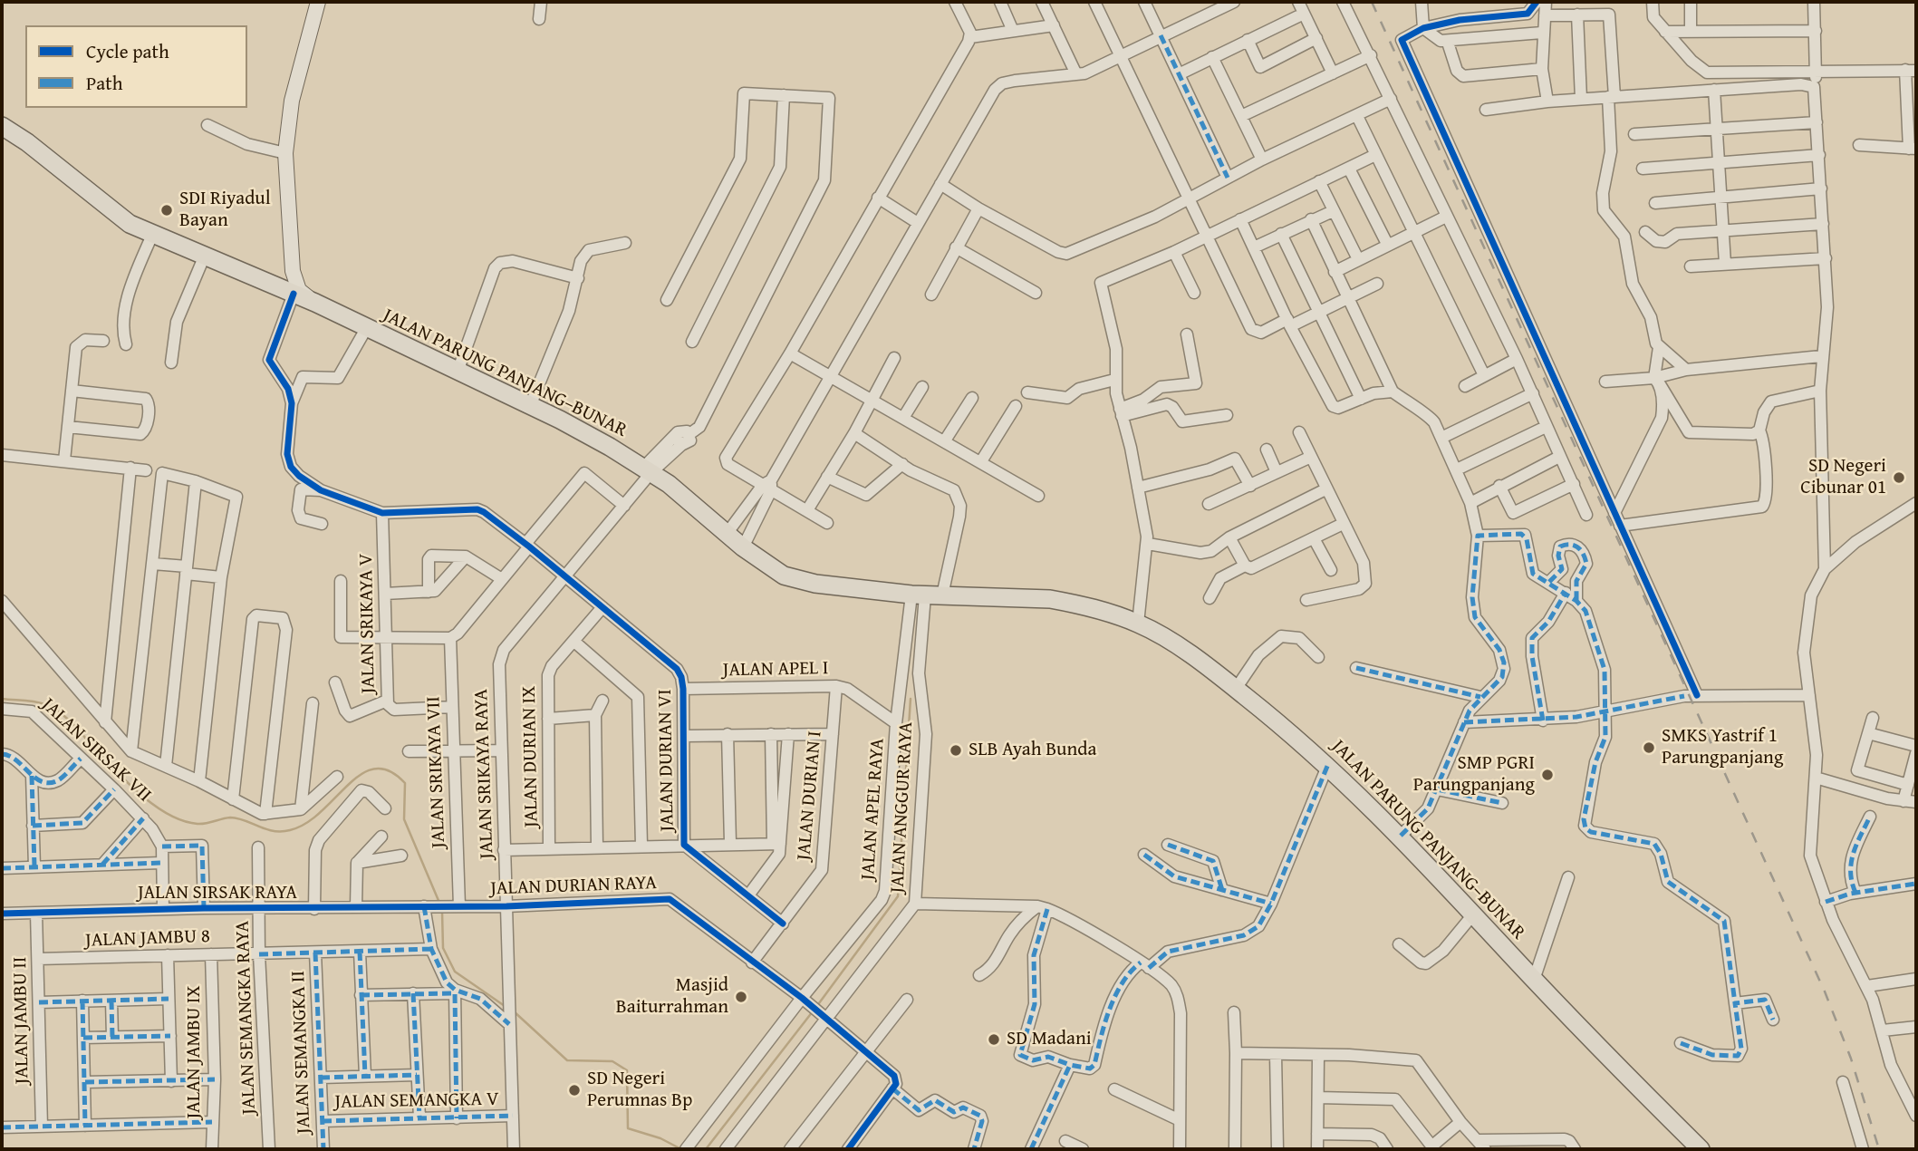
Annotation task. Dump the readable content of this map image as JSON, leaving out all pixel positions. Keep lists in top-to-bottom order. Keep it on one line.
{"streets":{"main road":["JALAN PARUNG PANJANG–BUNAR"],"street":["JALAN SRIKAYA V","JALAN APEL I","JALAN SIRSAK VII","JALAN DURIAN IX","JALAN DURIAN VI","JALAN SRIKAYA VII","JALAN SRIKAYA RAYA","JALAN DURIAN I","JALAN ANGGUR RAYA","JALAN APEL RAYA","JALAN DURIAN RAYA","JALAN SIRSAK RAYA","JALAN JAMBU 8","JALAN SEMANGKA RAYA","JALAN JAMBU II","JALAN JAMBU IX","JALAN SEMANGKA II","JALAN SEMANGKA V"]},"crossings":[["JALAN PARUNG PANJANG–BUNAR","JALAN SRIKAYA RAYA"],["JALAN PARUNG PANJANG–BUNAR","JALAN ANGGUR RAYA"],["JALAN PARUNG PANJANG–BUNAR","JALAN APEL RAYA"],["JALAN SRIKAYA V","JALAN DURIAN VI"],["JALAN SRIKAYA V","JALAN SRIKAYA VII"],["JALAN APEL I","JALAN DURIAN VI"],["JALAN APEL I","JALAN DURIAN I"],["JALAN APEL I","JALAN APEL RAYA"],["JALAN DURIAN IX","JALAN DURIAN VI"],["JALAN DURIAN VI","JALAN SRIKAYA RAYA"],["JALAN SRIKAYA VII","JALAN DURIAN RAYA"],["JALAN SRIKAYA RAYA","JALAN DURIAN RAYA"],["JALAN DURIAN I","JALAN DURIAN RAYA"],["JALAN ANGGUR RAYA","JALAN APEL RAYA"],["JALAN ANGGUR RAYA","JALAN DURIAN RAYA"],["JALAN APEL RAYA","JALAN DURIAN RAYA"],["JALAN DURIAN RAYA","JALAN SIRSAK RAYA"],["JALAN SIRSAK RAYA","JALAN SEMANGKA RAYA"],["JALAN SIRSAK RAYA","JALAN JAMBU II"],["JALAN JAMBU 8","JALAN SEMANGKA RAYA"],["JALAN JAMBU 8","JALAN JAMBU II"],["JALAN JAMBU 8","JALAN JAMBU IX"],["JALAN JAMBU 8","JALAN SEMANGKA II"],["JALAN SEMANGKA II","JALAN SEMANGKA V"]],"places":["SDI Riyadul Bayan","SD Negeri Cibunar 01","SMKS Yastrif 1 Parungpanjang","SLB Ayah Bunda","SMP PGRI Parungpanjang","Masjid Baiturrahman","SD Madani","SD Negeri Perumnas Bp"],"legend":["Cycle path","Path"]}
